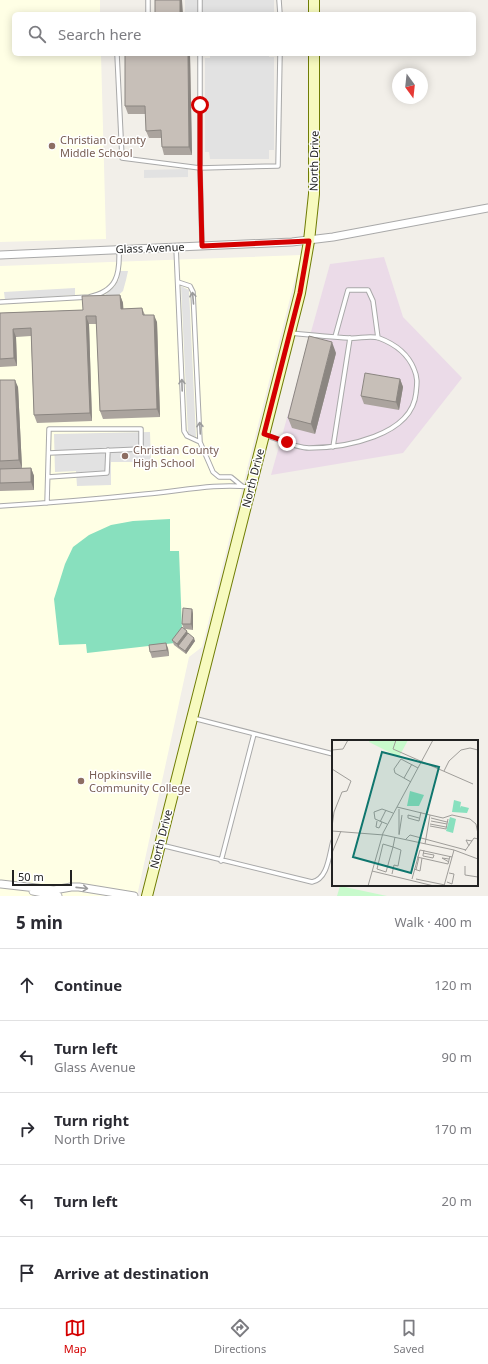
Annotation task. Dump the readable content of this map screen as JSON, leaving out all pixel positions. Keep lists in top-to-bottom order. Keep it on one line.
{"streets":{"main road":["North Drive"],"street":["Glass Avenue"]},"crossings":[["North Drive","Glass Avenue"]],"places":["Christian County Middle School","Christian County High School","Hopkinsville Community College"],"scale_bar":"50 m","north":"bottom","page":{"search":"Search here","scale":"50 m","heading":["5 min","Walk · 400 m"],"list":[["Continue","120 m"],["Turn left","Glass Avenue","90 m"],["Turn right","North Drive","170 m"],["Turn left","20 m"],"Arrive at destination"],"nav":["Map","Directions","Saved"]}}
